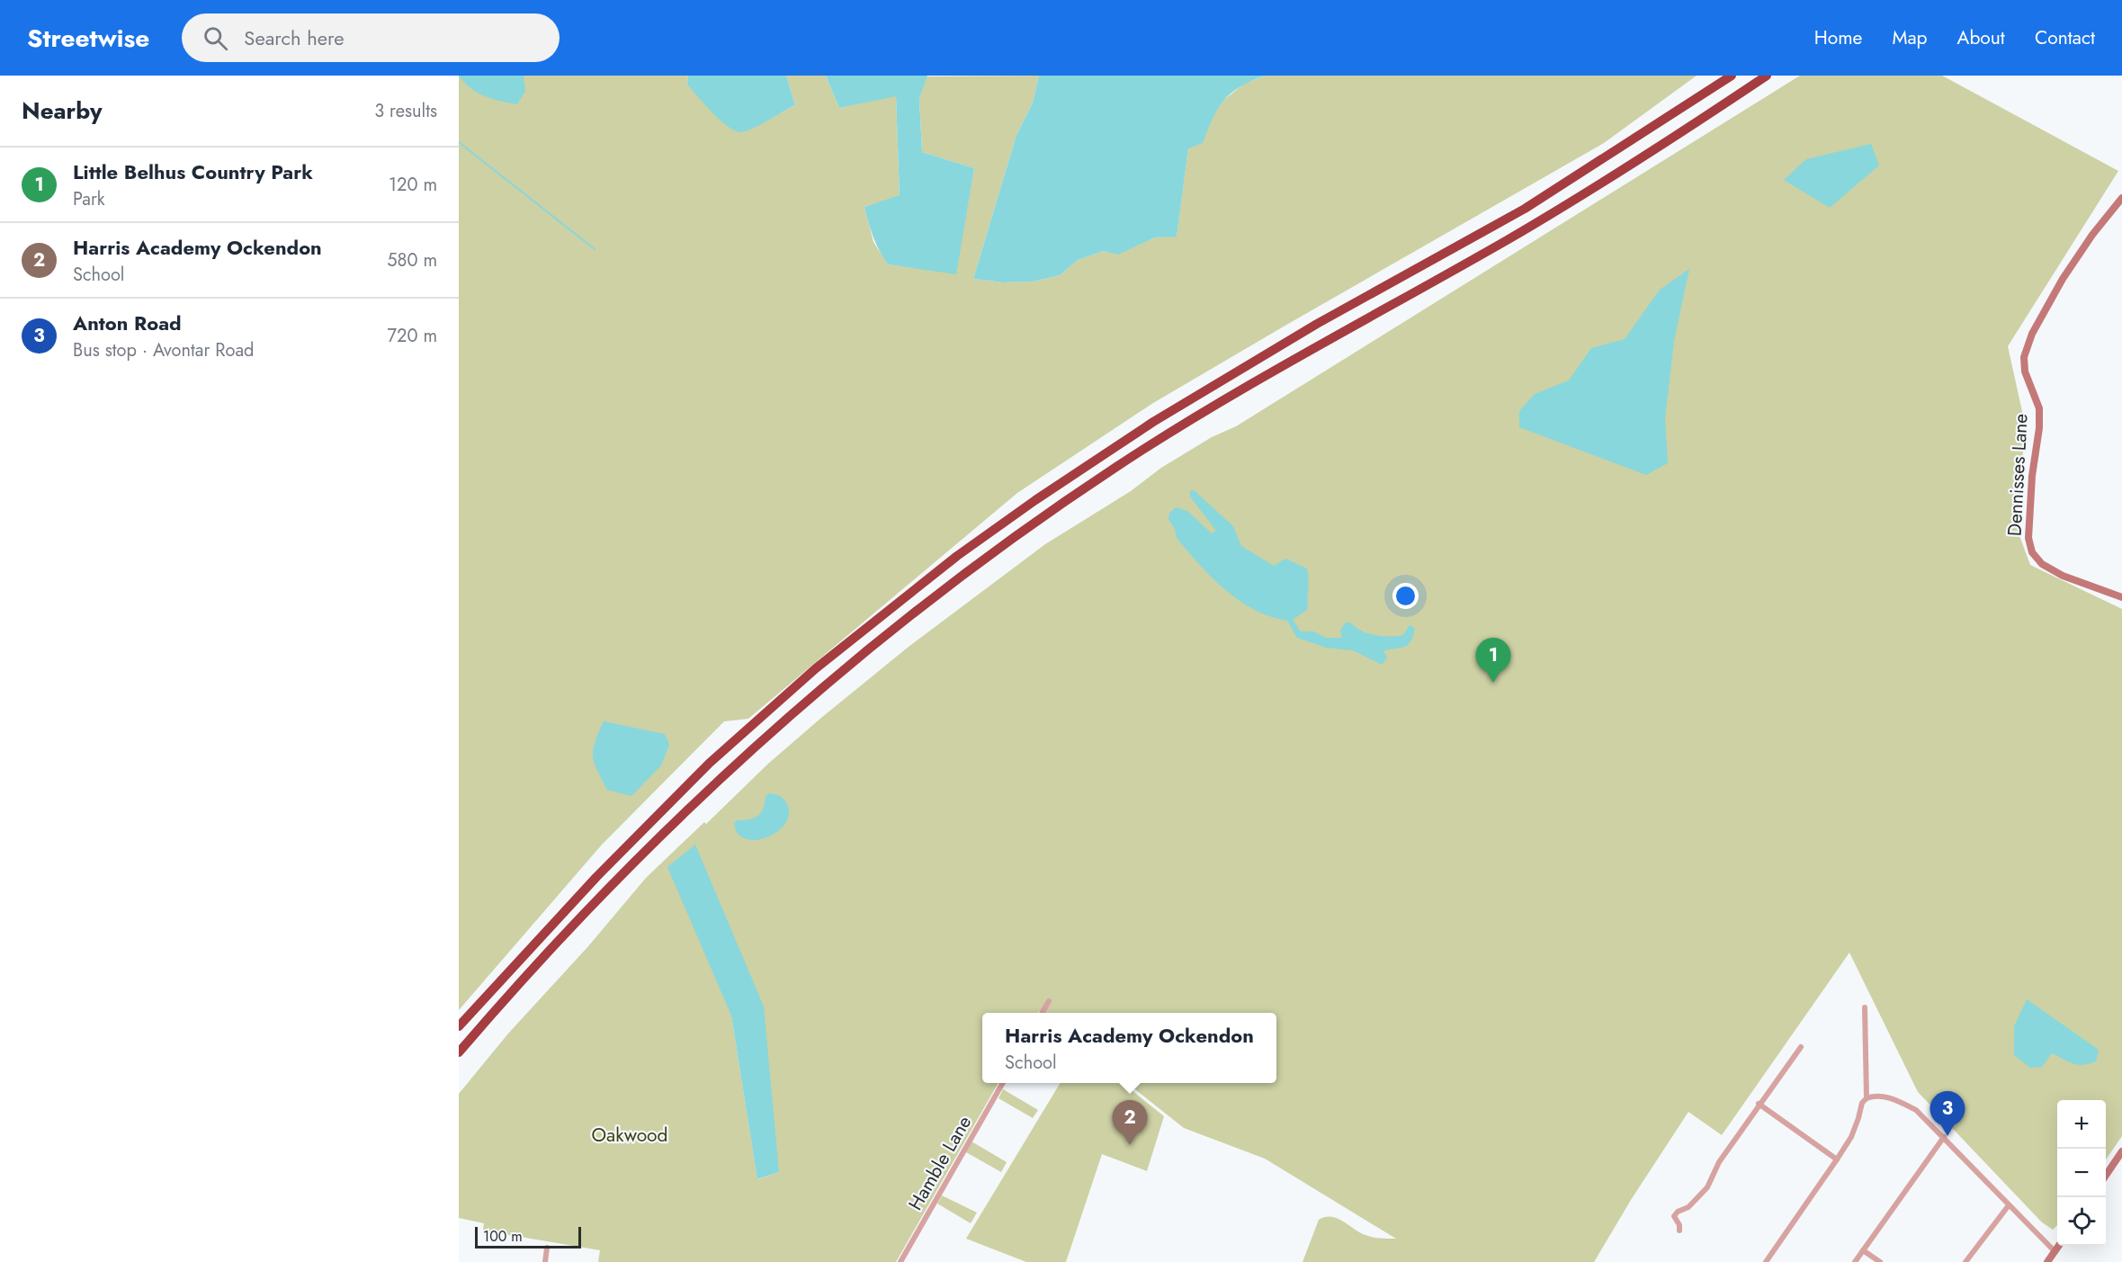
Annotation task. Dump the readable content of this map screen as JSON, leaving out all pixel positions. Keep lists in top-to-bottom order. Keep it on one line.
{"streets":{"street":["Dennisses Lane","Hamble Lane"]},"parks":["Oakwood"],"scale_bar":"100 m","page":{"header":"Streetwise","search":"Search here","nav":["Home","Map","About","Contact"],"heading":["Nearby","3 results"],"list":[{"mark":"1","name":"Little Belhus Country Park","note":"Park","value":"120 m"},{"mark":"2","name":"Harris Academy Ockendon","note":"School","value":"580 m"},{"mark":"3","name":"Anton Road","note":"Bus stop · Avontar Road","value":"720 m"}],"pins":["1","3","2"],"popup":["Harris Academy Ockendon","School"],"map_buttons":["+","−"],"scale":"100 m"}}
